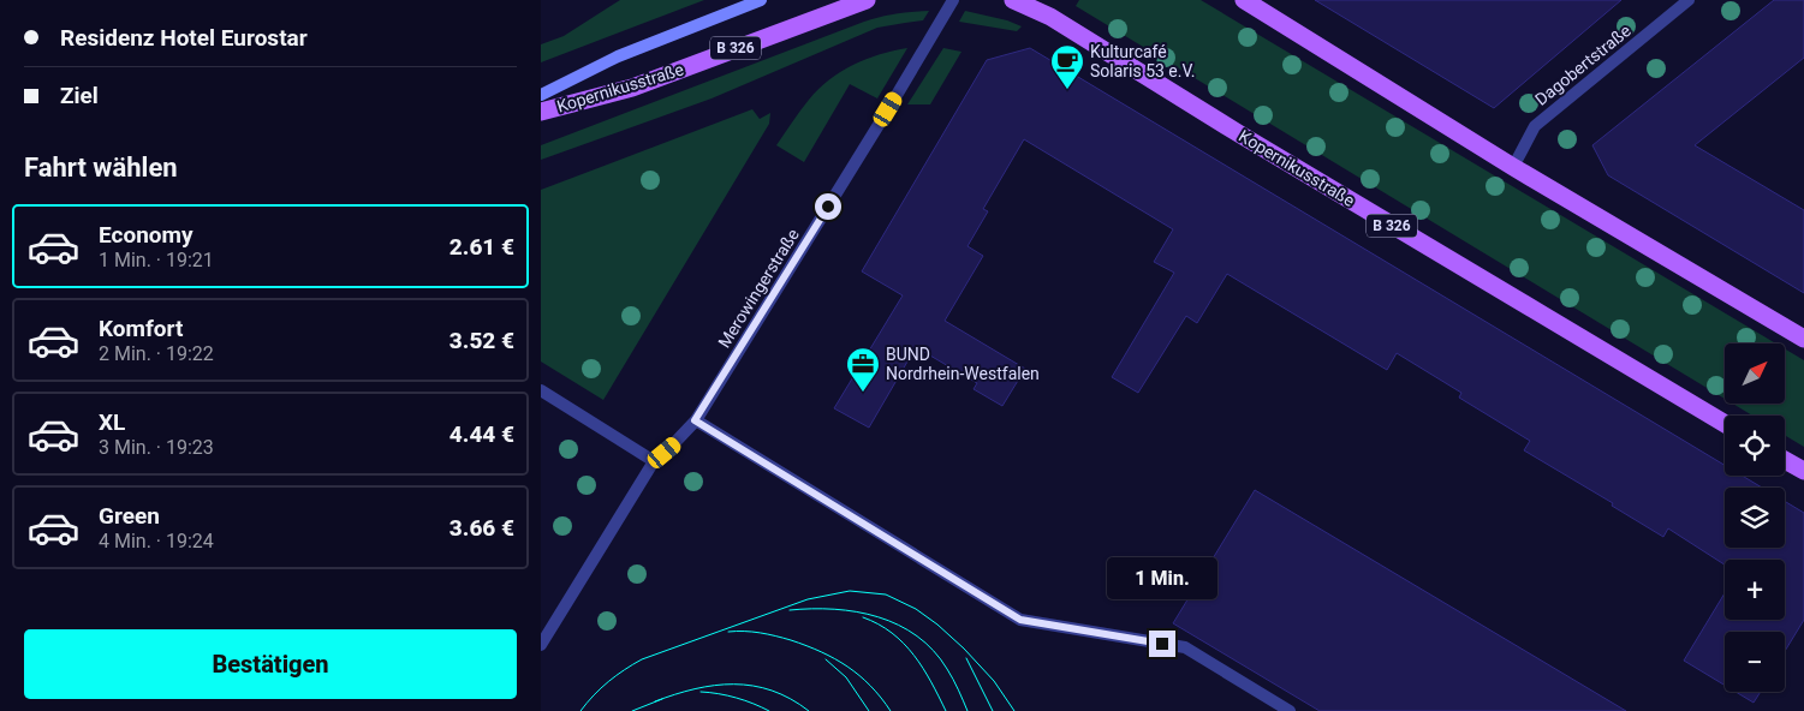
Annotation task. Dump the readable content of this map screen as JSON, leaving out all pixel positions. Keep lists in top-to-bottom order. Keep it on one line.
{"streets":{"main road":["B 326","Kopernikusstraße"],"street":["Dagobertstraße","Merowingerstraße"]},"places":{"cafe":["Kulturcafé Solaris 53 e.V."],"office":["BUND Nordrhein-Westfalen"]},"north":"top right","page":{"banner":["Residenz Hotel Eurostar","Ziel"],"heading":"Fahrt wählen","list":[{"name":"Economy","note":"1 Min. · 19:21","value":"2.61 €"},{"name":"Komfort","note":"2 Min. · 19:22","value":"3.52 €"},{"name":"XL","note":"3 Min. · 19:23","value":"4.44 €"},{"name":"Green","note":"4 Min. · 19:24","value":"3.66 €"}],"map_buttons":["+","−"],"bubble":"1 Min.","buttons":"Bestätigen"}}
